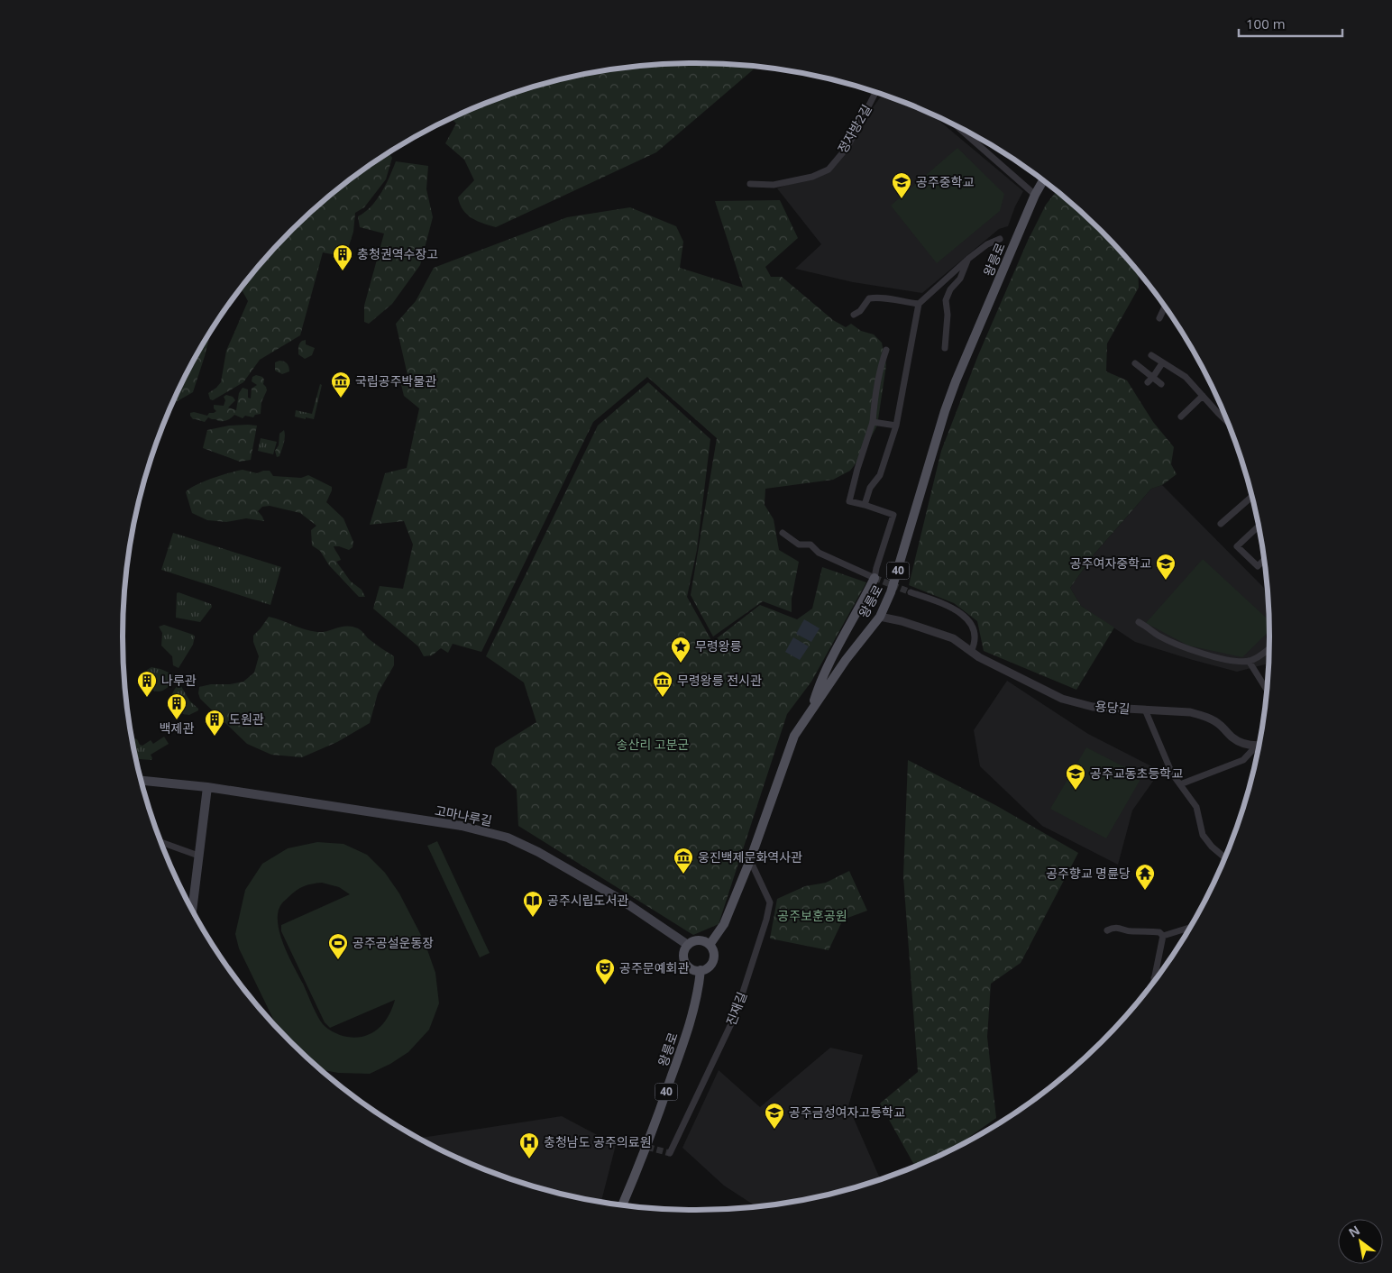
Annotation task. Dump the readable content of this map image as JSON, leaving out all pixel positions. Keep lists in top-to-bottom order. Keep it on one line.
{"streets":{"main road":["왕릉로","40","고마나루길"],"street":["정자방2길","용당길","진재길"]},"crossings":[["왕릉로","용당길"],["왕릉로","고마나루길"],["왕릉로","진재길"]],"parks":["송산리 고분군","공주보훈공원"],"places":{"school or university":["공주중학교","공주여자중학교","공주교동초등학교","공주금성여자고등학교"],"building":["충청권역수장고","나루관","백제관","도원관"],"museum":["국립공주박물관","무령왕릉 전시관","웅진백제문화역사관"],"place":["무령왕릉"],"temple":["공주향교 명륜당"],"library":["공주시립도서관"],"sports":["공주공설운동장"],"theatre":["공주문예회관"],"hospital":["충청남도 공주의료원"]},"scale_bar":"100 m","north":"top left"}
